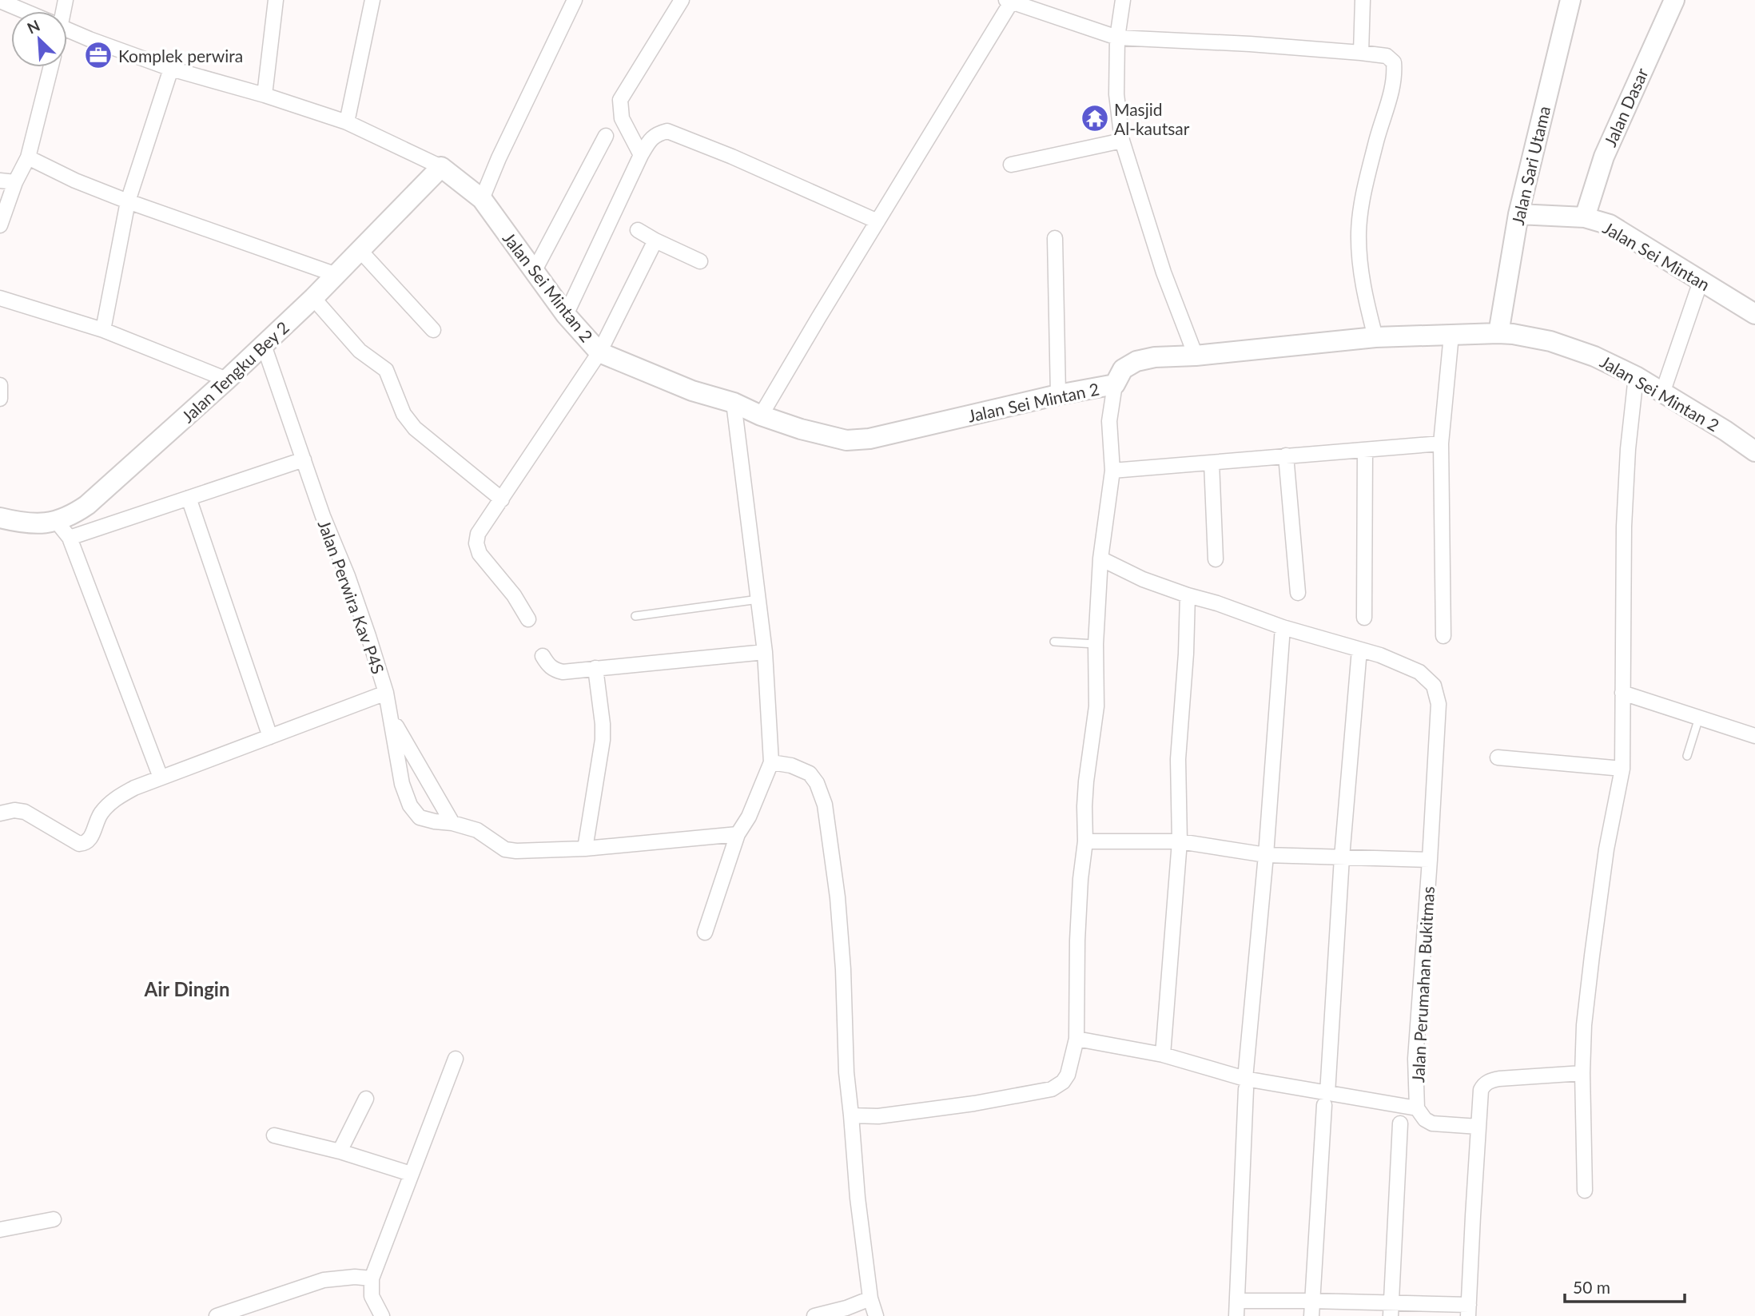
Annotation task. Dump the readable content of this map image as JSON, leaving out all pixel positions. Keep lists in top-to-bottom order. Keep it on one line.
{"streets":{"street":["Jalan Dasar","Jalan Sari Utama","Jalan Sei Mintan","Jalan Sei Mintan 2","Jalan Tengku Bey 2","Jalan Perwira Kav P4S","Jalan Perumahan Bukitmas"]},"crossings":[["Jalan Dasar","Jalan Sei Mintan"],["Jalan Sari Utama","Jalan Sei Mintan"],["Jalan Sari Utama","Jalan Sei Mintan 2"],["Jalan Sei Mintan 2","Jalan Tengku Bey 2"],["Jalan Tengku Bey 2","Jalan Perwira Kav P4S"]],"districts":["Air Dingin"],"places":{"office":["Komplek perwira"],"temple":["Masjid Al-kautsar"]},"scale_bar":"50 m","north":"top left"}
